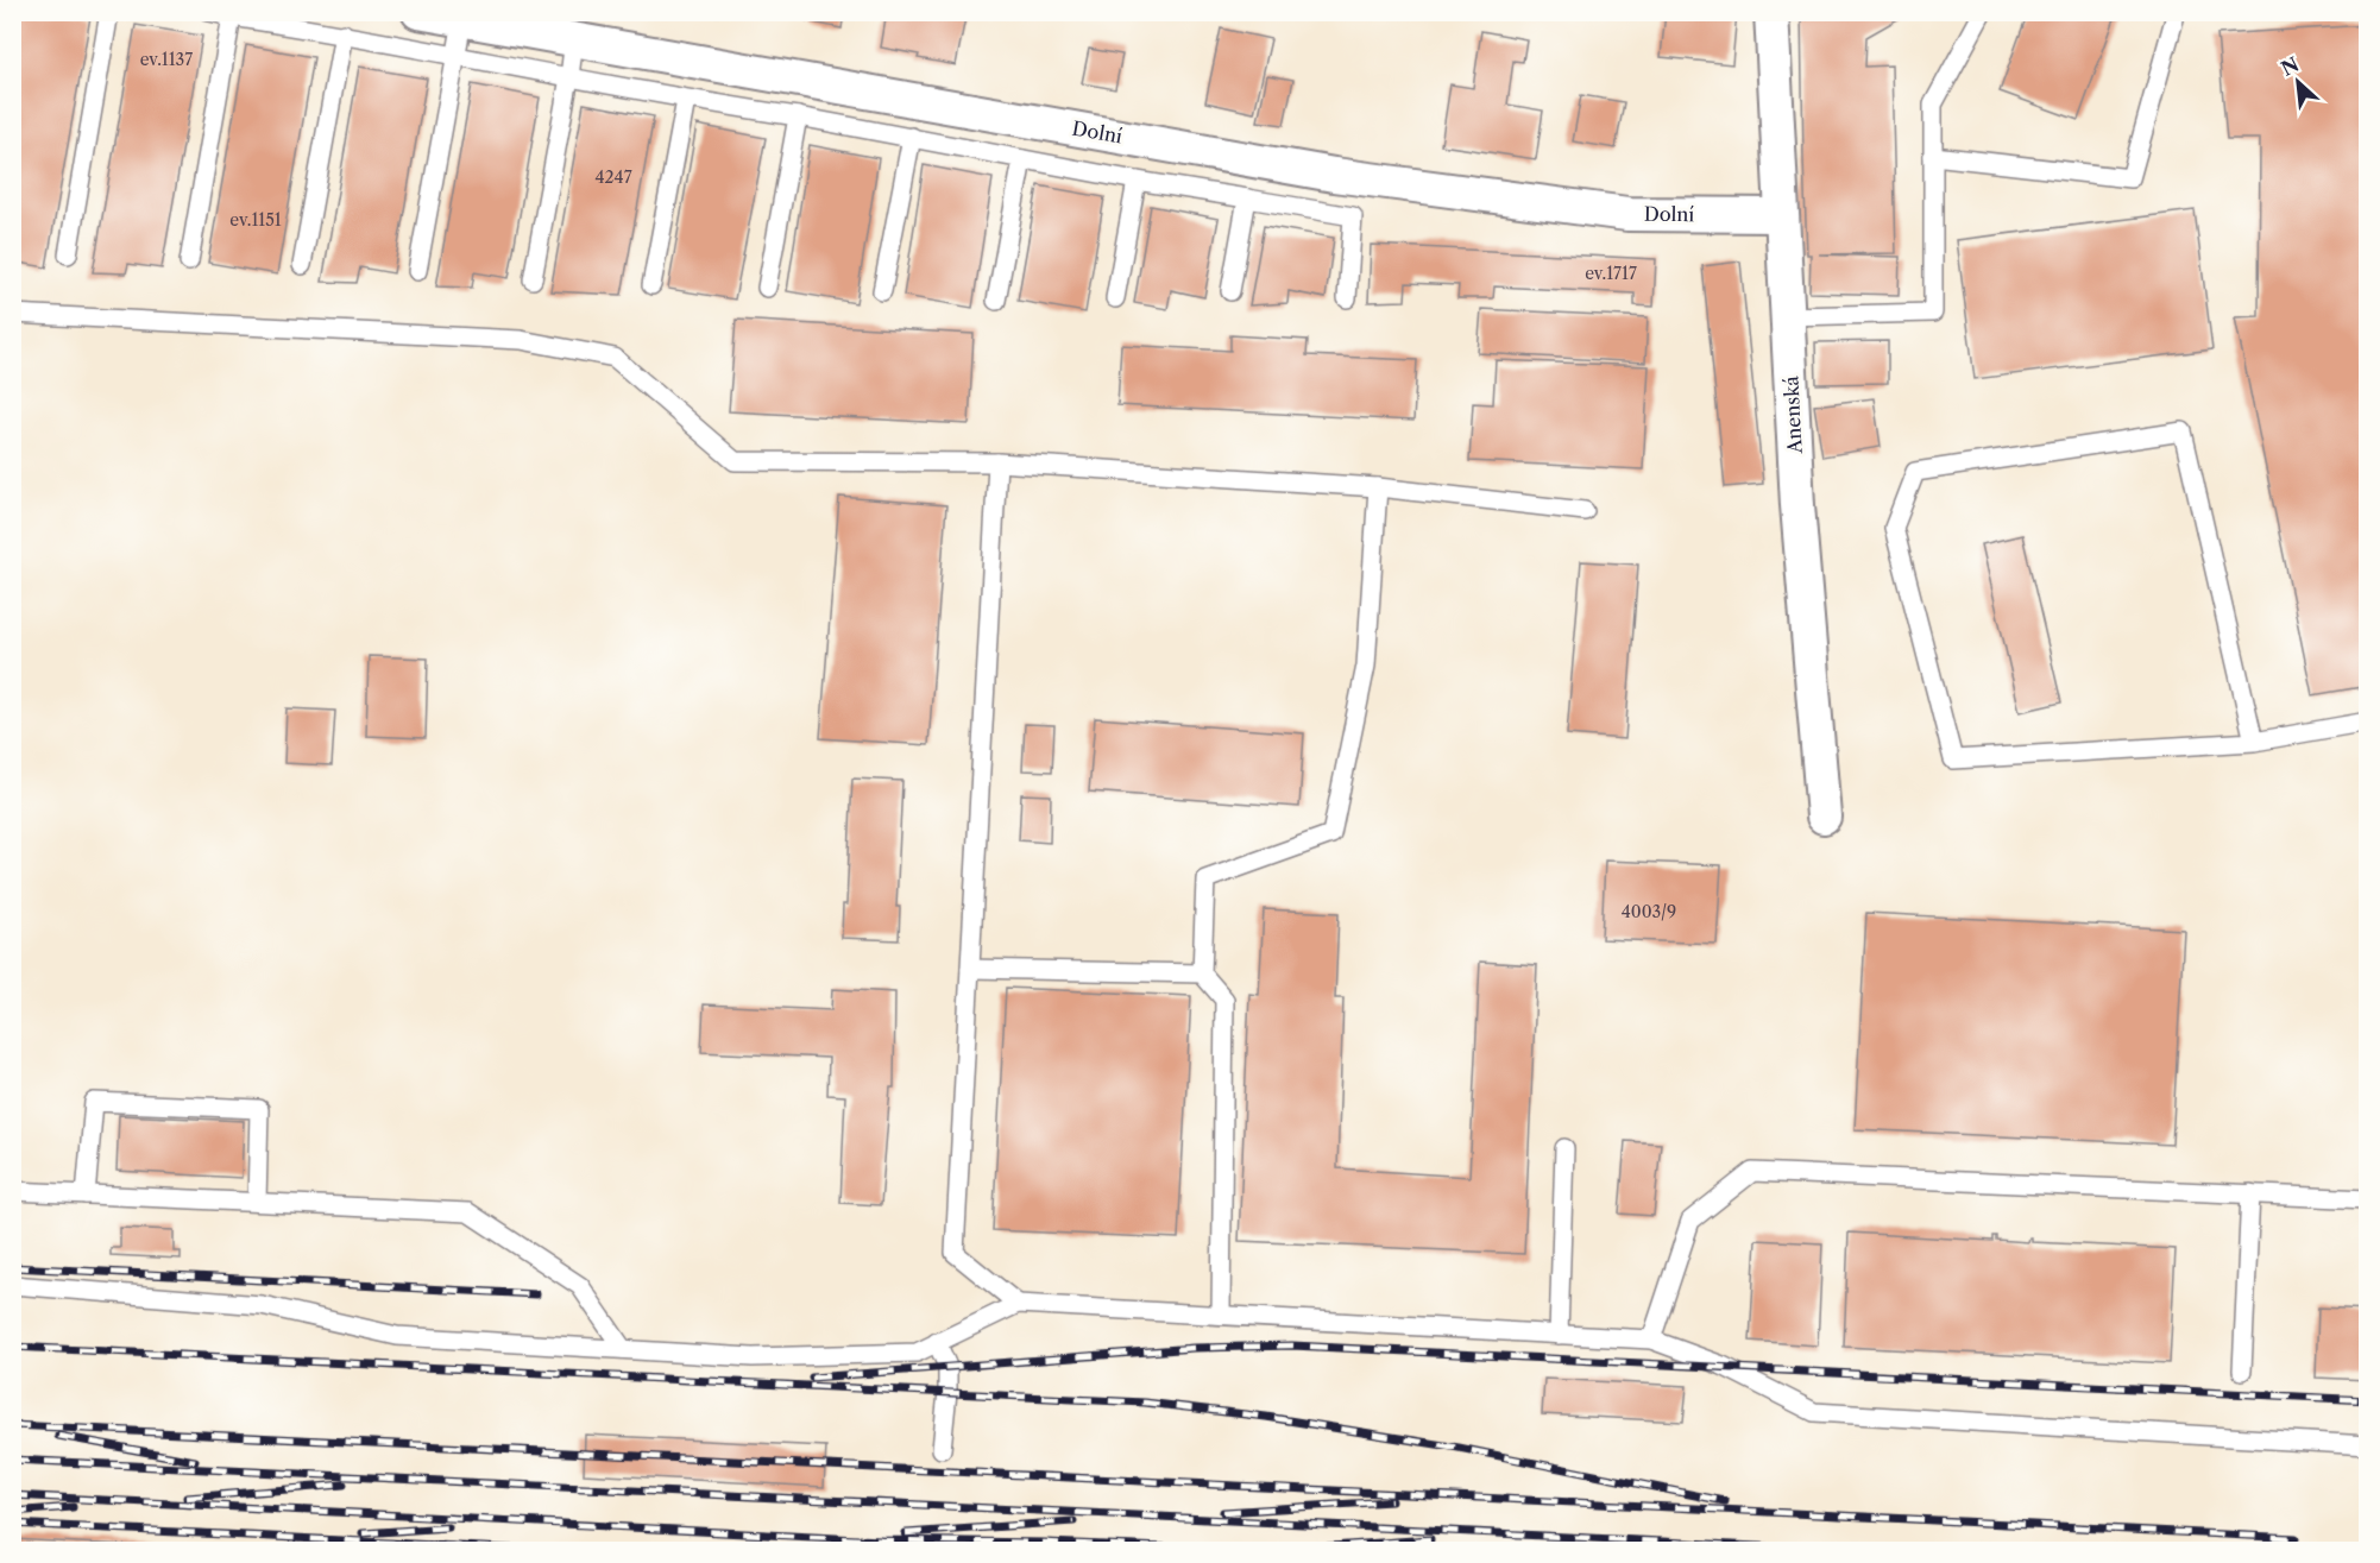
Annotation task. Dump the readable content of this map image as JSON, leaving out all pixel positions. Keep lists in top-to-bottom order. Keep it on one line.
{"streets":{"street":["Dolní","Anenská"]},"crossings":[["Dolní","Anenská"]],"house_numbers":["ev.1137","4247","ev.1151","ev.1717","4003/9"],"north":"top left"}
